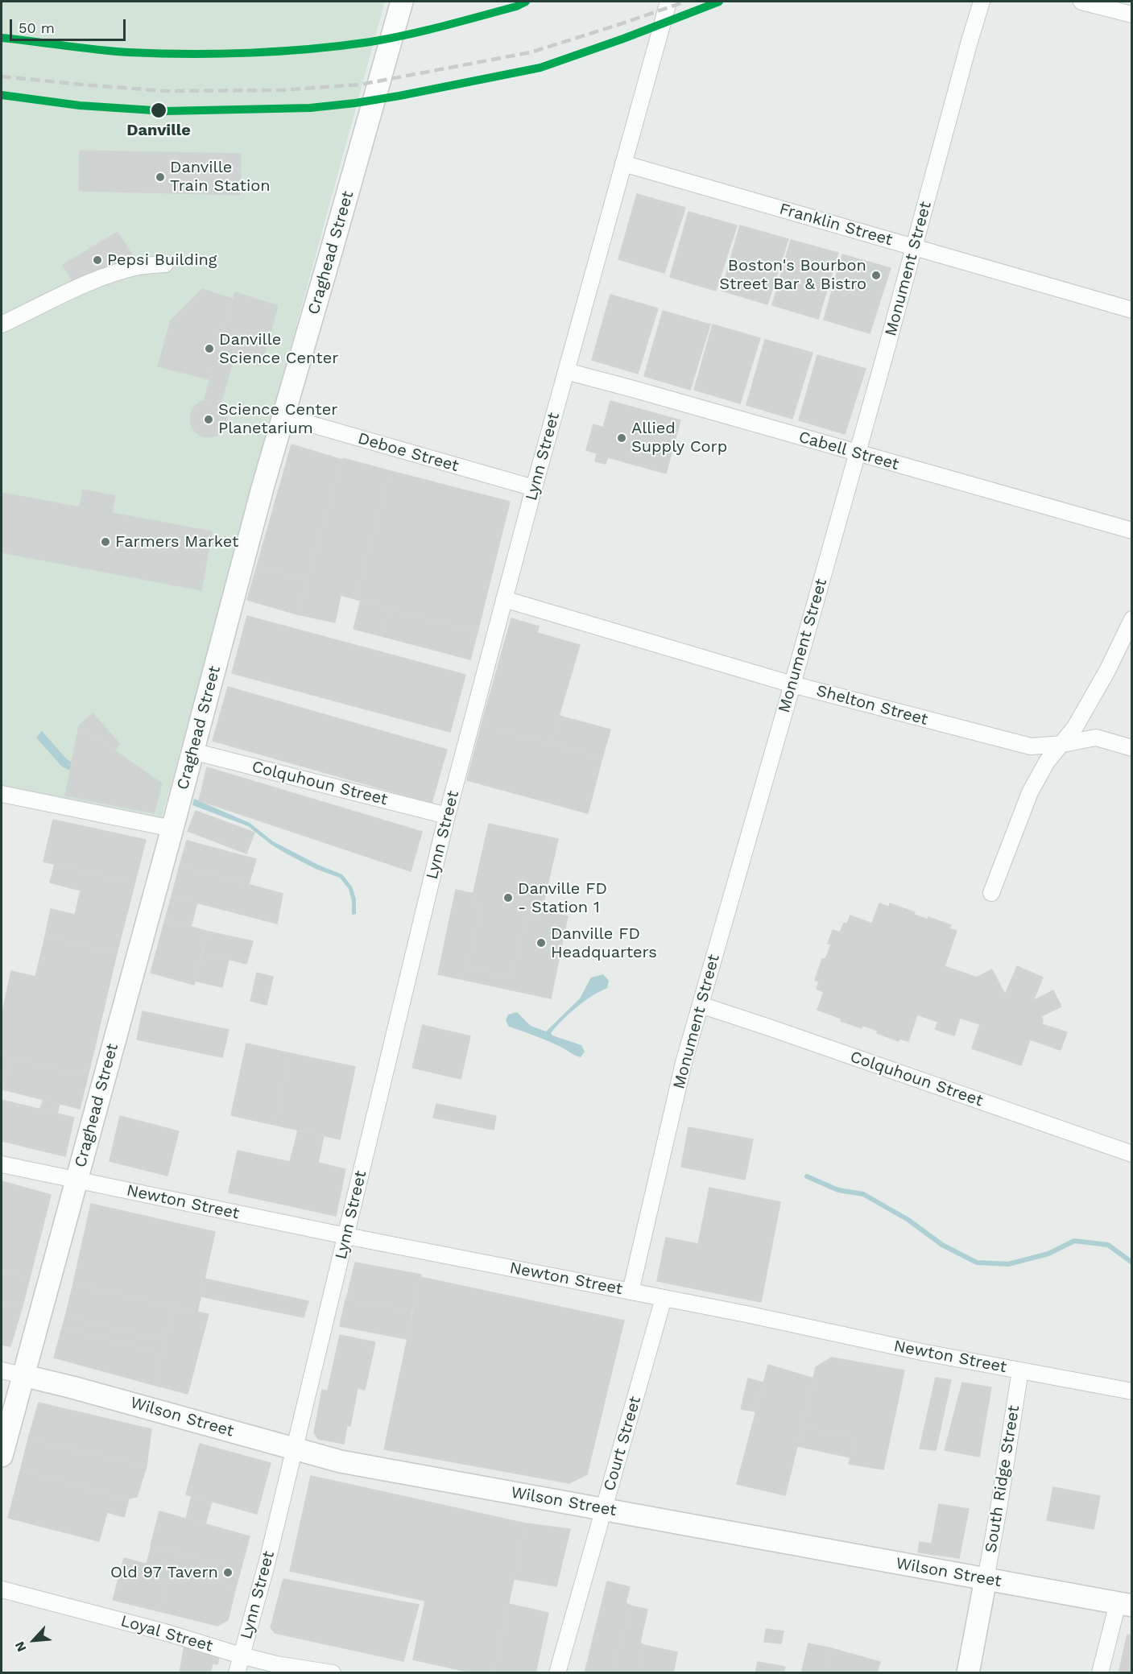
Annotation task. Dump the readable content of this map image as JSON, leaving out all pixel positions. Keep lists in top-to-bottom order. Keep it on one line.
{"streets":{"main road":["Craghead Street","Wilson Street","South Ridge Street"],"street":["Franklin Street","Monument Street","Cabell Street","Deboe Street","Lynn Street","Shelton Street","Colquhoun Street","Newton Street","Court Street","Loyal Street"]},"crossings":[["Franklin Street","Monument Street"],["Franklin Street","Lynn Street"],["Craghead Street","Deboe Street"],["Craghead Street","Colquhoun Street"],["Craghead Street","Newton Street"],["Craghead Street","Wilson Street"],["Monument Street","Cabell Street"],["Monument Street","Shelton Street"],["Monument Street","Colquhoun Street"],["Monument Street","Newton Street"],["Cabell Street","Lynn Street"],["Deboe Street","Lynn Street"],["Lynn Street","Shelton Street"],["Lynn Street","Colquhoun Street"],["Lynn Street","Newton Street"],["Lynn Street","Wilson Street"],["Lynn Street","Loyal Street"],["Newton Street","Court Street"],["Newton Street","South Ridge Street"],["Wilson Street","Court Street"],["Wilson Street","South Ridge Street"]],"places":["Danville","Danville Train Station","Pepsi Building","Boston's Bourbon Street Bar & Bistro","Danville Science Center","Science Center Planetarium","Allied Supply Corp","Farmers Market","Danville FD - Station 1","Danville FD Headquarters","Old 97 Tavern"],"scale_bar":"50 m","north":"bottom left"}
